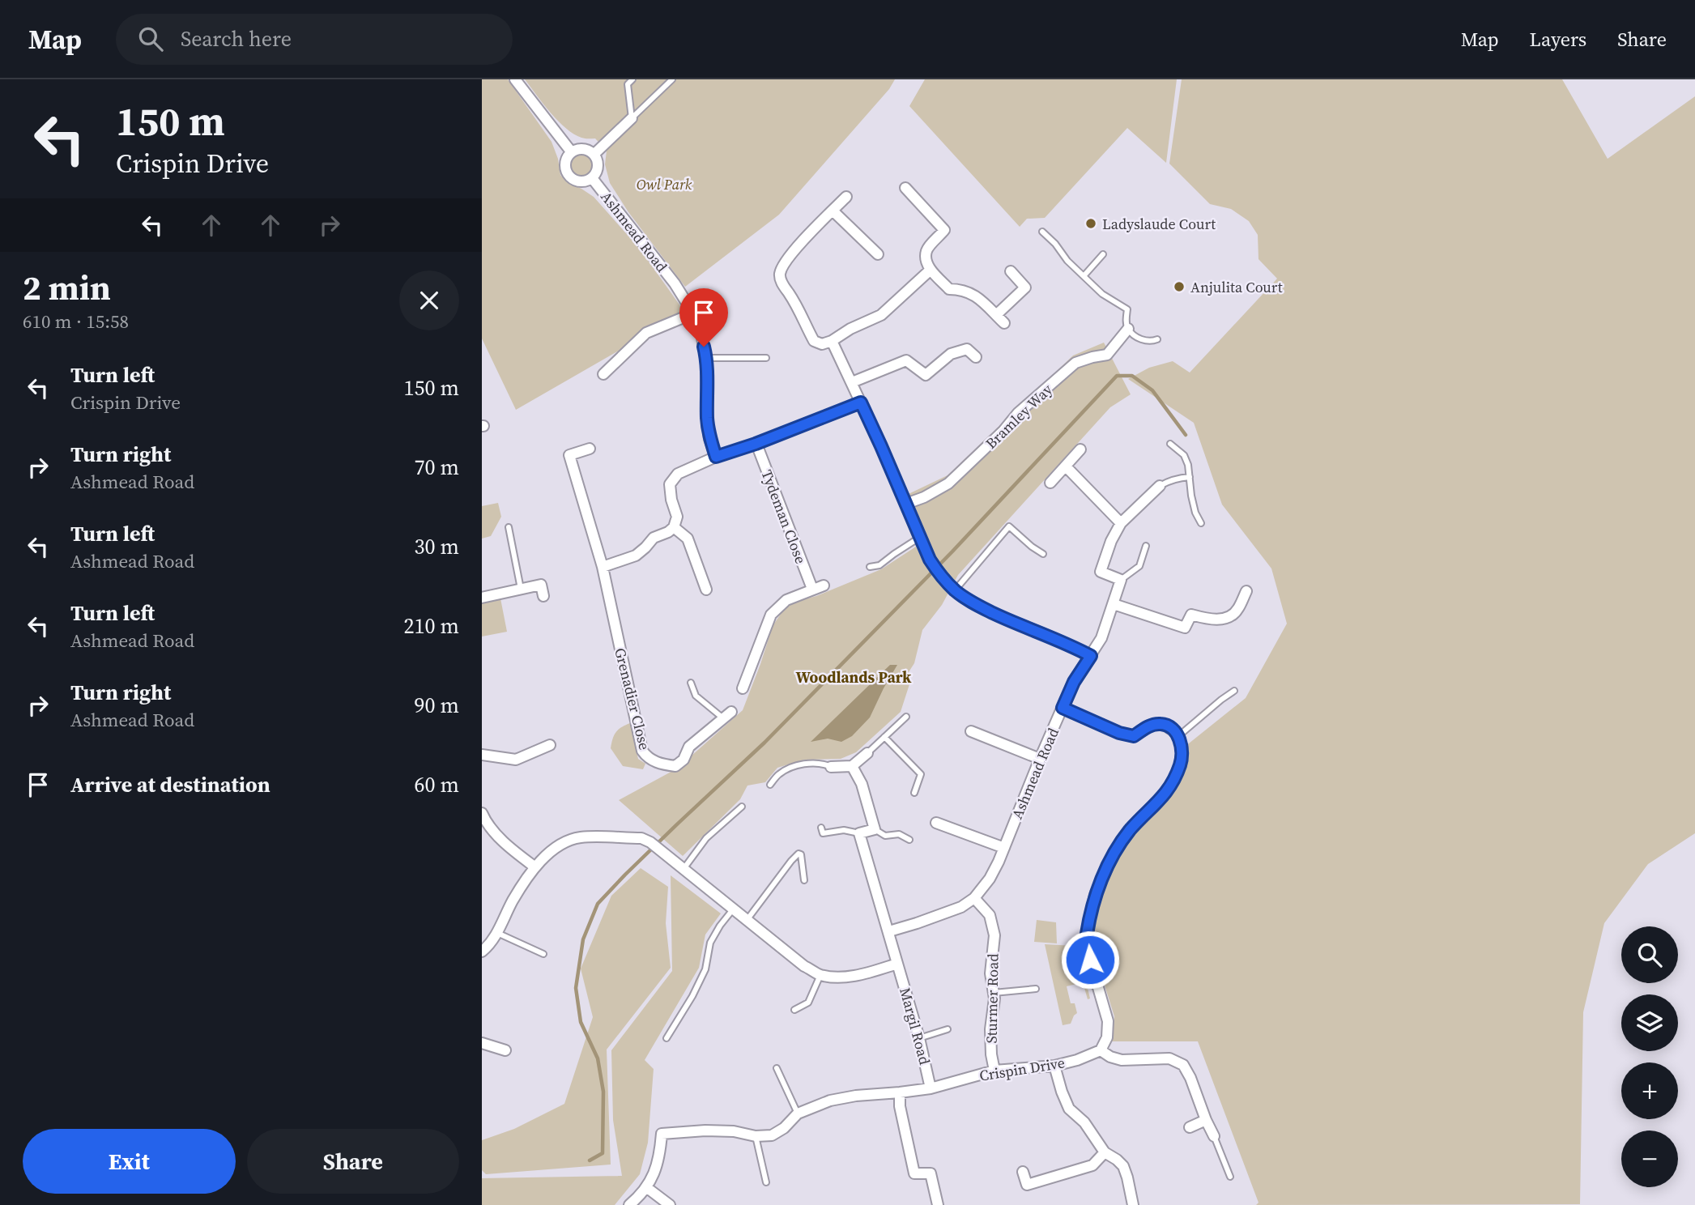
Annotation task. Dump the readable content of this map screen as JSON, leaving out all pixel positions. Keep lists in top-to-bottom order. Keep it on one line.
{"streets":{"street":["Ashmead Road","Bramley Way","Tydeman Close","Grenadier Close","Sturmer Road","Margil Road","Crispin Drive"]},"crossings":[["Ashmead Road","Sturmer Road"],["Sturmer Road","Crispin Drive"],["Margil Road","Crispin Drive"]],"districts":["Woodlands Park"],"parks":["Owl Park"],"places":["Ladyslaude Court","Anjulita Court"],"page":{"header":"Map","search":"Search here","nav":["Map","Layers","Share"],"turn":["150 m","Crispin Drive"],"heading":["2 min","610 m · 15:58"],"list":[{"name":"Turn left","note":"Crispin Drive","value":"150 m"},{"name":"Turn right","note":"Ashmead Road","value":"70 m"},{"name":"Turn left","note":"Ashmead Road","value":"30 m"},{"name":"Turn left","note":"Ashmead Road","value":"210 m"},{"name":"Turn right","note":"Ashmead Road","value":"90 m"},{"name":"Arrive at destination","value":"60 m"}],"map_buttons":["+","−"],"buttons":["Exit","Share"]}}
